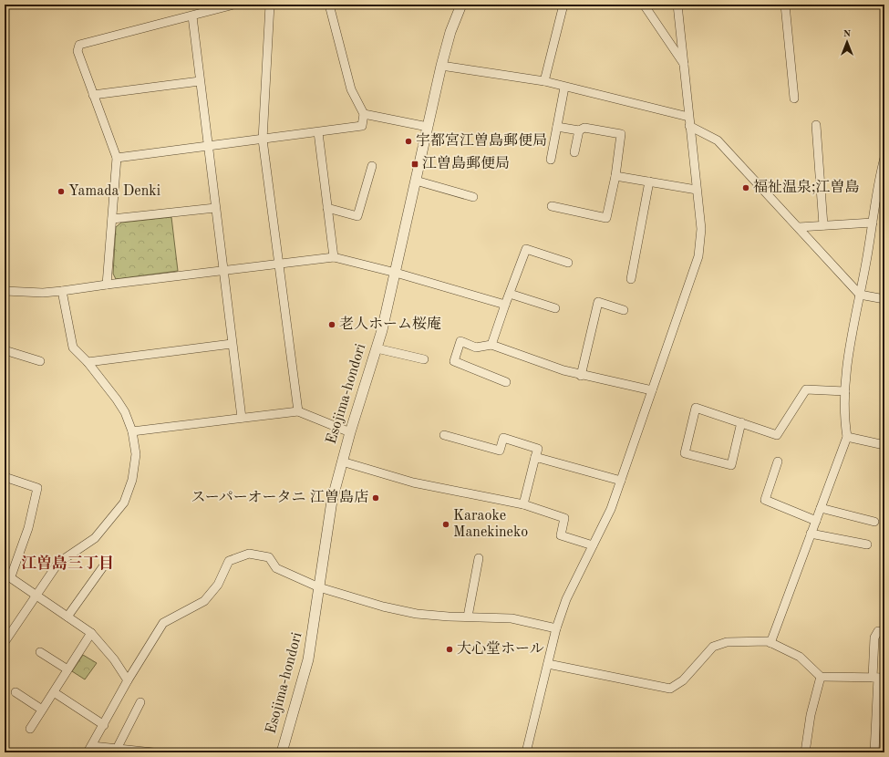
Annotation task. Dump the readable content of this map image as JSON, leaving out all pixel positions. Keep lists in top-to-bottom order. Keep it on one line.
{"streets":{"street":["Esojima-hondori"]},"districts":["江曽島三丁目"],"places":{"other":["宇都宮江曽島郵便局","福祉温泉;江曽島","Yamada Denki","老人ホーム桜庵","スーパーオータニ 江曽島店","Karaoke Manekineko","大心堂ホール"],"transit":["江曽島郵便局"]},"north":"top"}
